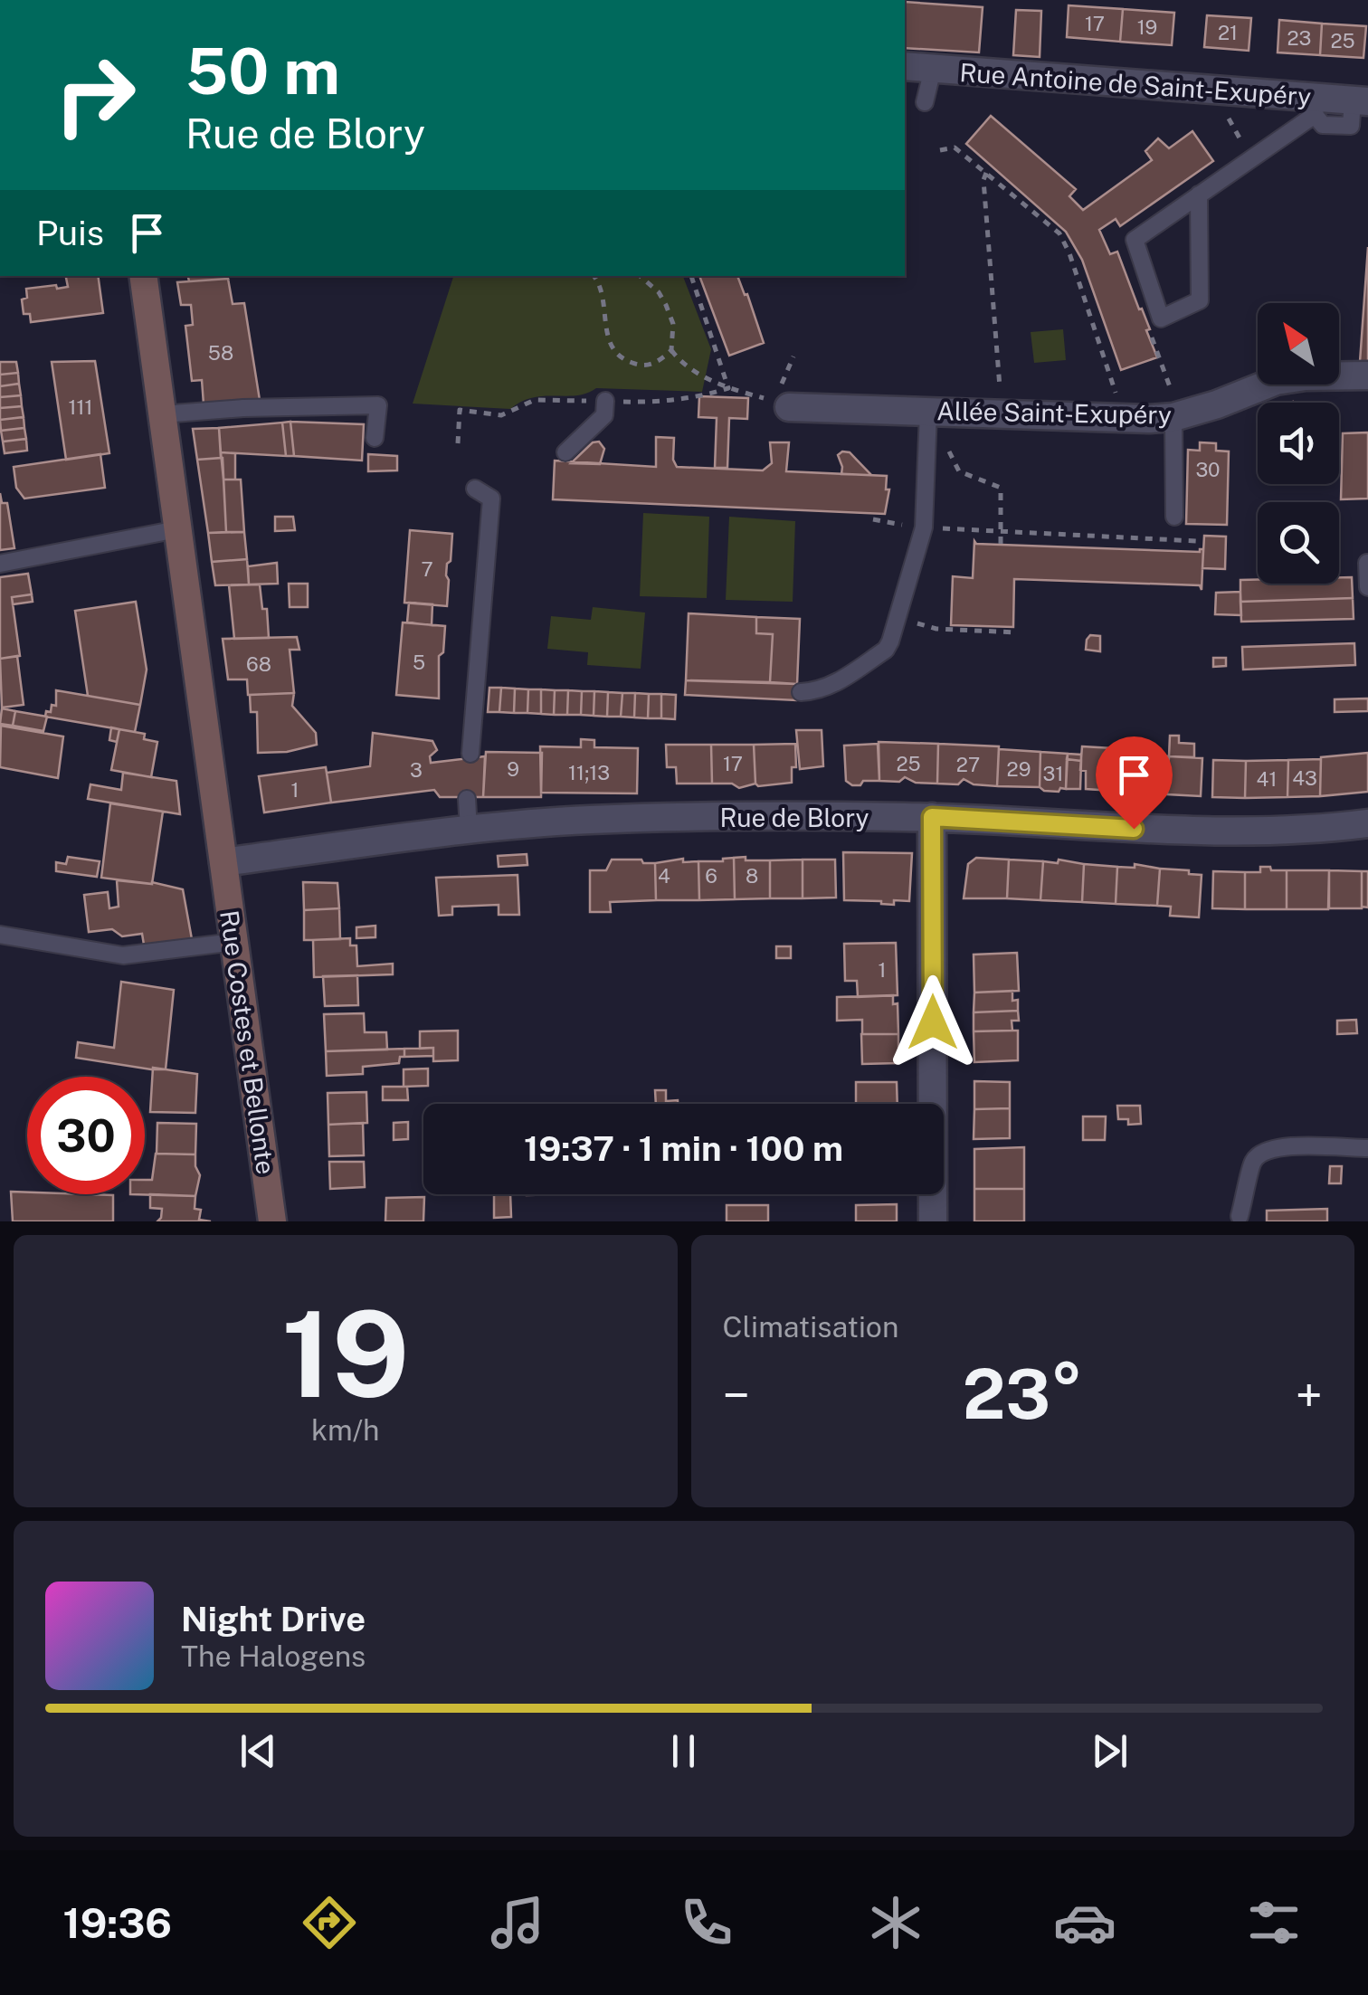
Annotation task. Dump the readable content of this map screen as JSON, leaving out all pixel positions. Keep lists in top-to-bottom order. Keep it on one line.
{"streets":{"main road":["Rue Costes et Bellonte"],"street":["Rue Antoine de Saint-Exupéry","Allée Saint-Exupéry","Rue de Blory"]},"crossings":[["Rue de Blory","Rue Costes et Bellonte"]],"house_numbers":["17","19","21","23","25","58","111","30","7","5","68","17","25","27","9","29","3","11;13","31","43","41","1","4","6","8","1"],"north":"top left","page":{"turn":["50 m","Rue de Blory"],"then":"Puis","limit":"30","trip":"19:37 · 1 min · 100 m","tile":[["19","km/h"],"Climatisation"],"heat":["−","23°","+"],"song":["Night Drive","The Halogens"],"tabs":"19:36"}}
